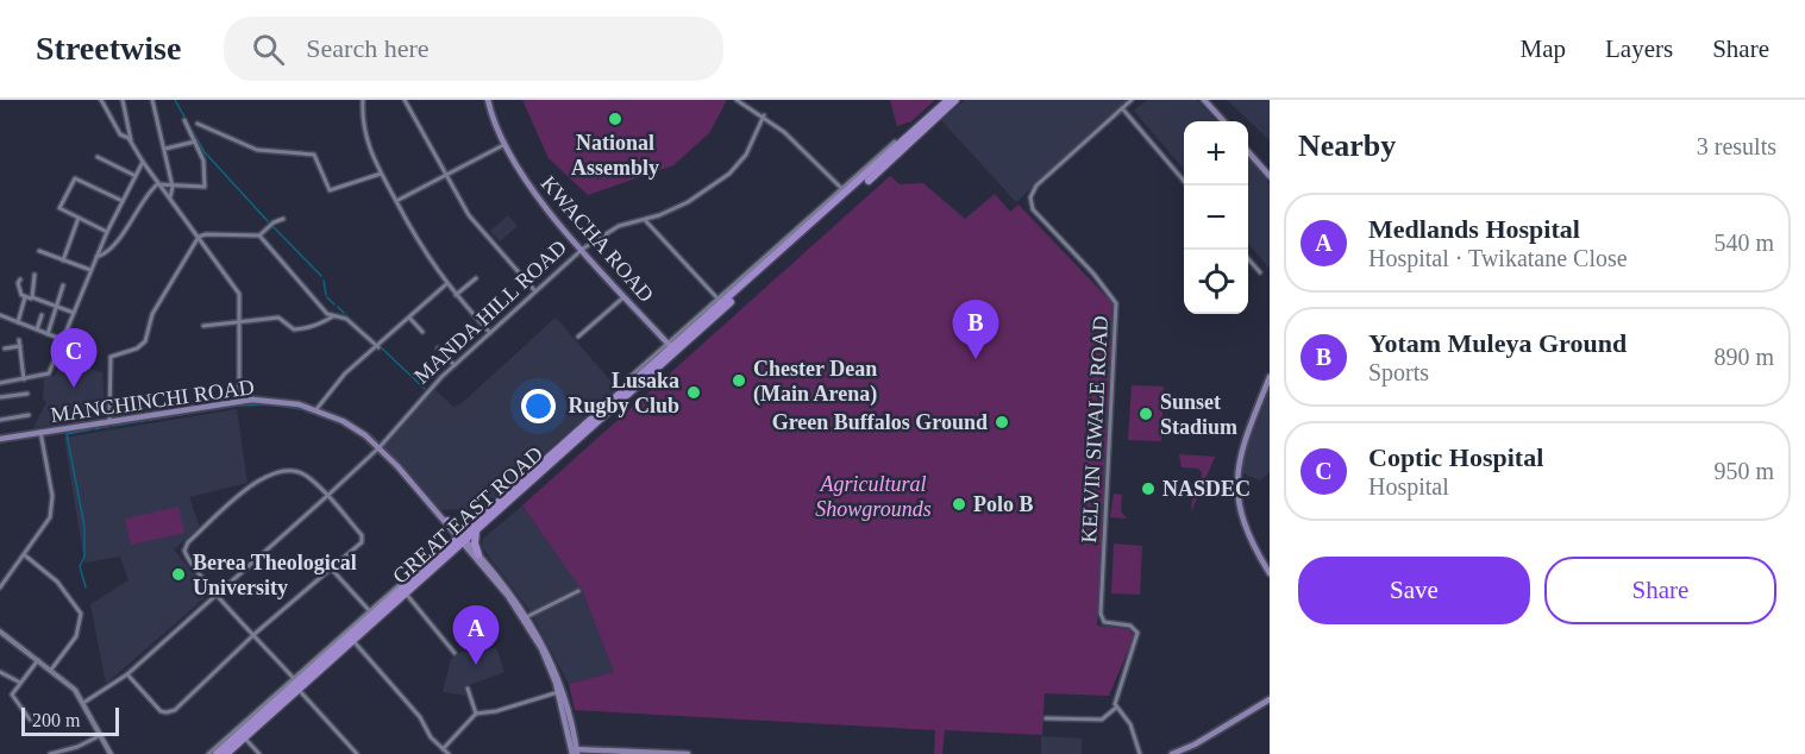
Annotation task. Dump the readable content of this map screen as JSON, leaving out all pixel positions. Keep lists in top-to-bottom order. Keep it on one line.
{"streets":{"main road":["KWACHA ROAD","MANCHINCHI ROAD","GREAT EAST ROAD"],"street":["MANDA HILL ROAD","KELVIN SIWALE ROAD"]},"crossings":[["KWACHA ROAD","MANDA HILL ROAD"],["KWACHA ROAD","GREAT EAST ROAD"],["MANDA HILL ROAD","MANCHINCHI ROAD"],["MANCHINCHI ROAD","GREAT EAST ROAD"]],"parks":["Agricultural Showgrounds"],"places":["National Assembly","Chester Dean (Main Arena)","Lusaka Rugby Club","Sunset Stadium","Green Buffalos Ground","NASDEC","Polo B","Berea Theological University"],"scale_bar":"200 m","page":{"header":"Streetwise","search":"Search here","nav":["Map","Layers","Share"],"heading":["Nearby","3 results"],"map_buttons":["+","−"],"list":[{"mark":"A","name":"Medlands Hospital","note":"Hospital · Twikatane Close","value":"540 m"},{"mark":"B","name":"Yotam Muleya Ground","note":"Sports","value":"890 m"},{"mark":"C","name":"Coptic Hospital","note":"Hospital","value":"950 m"}],"pins":["B","C","A"],"buttons":["Save","Share"],"scale":"200 m"}}
